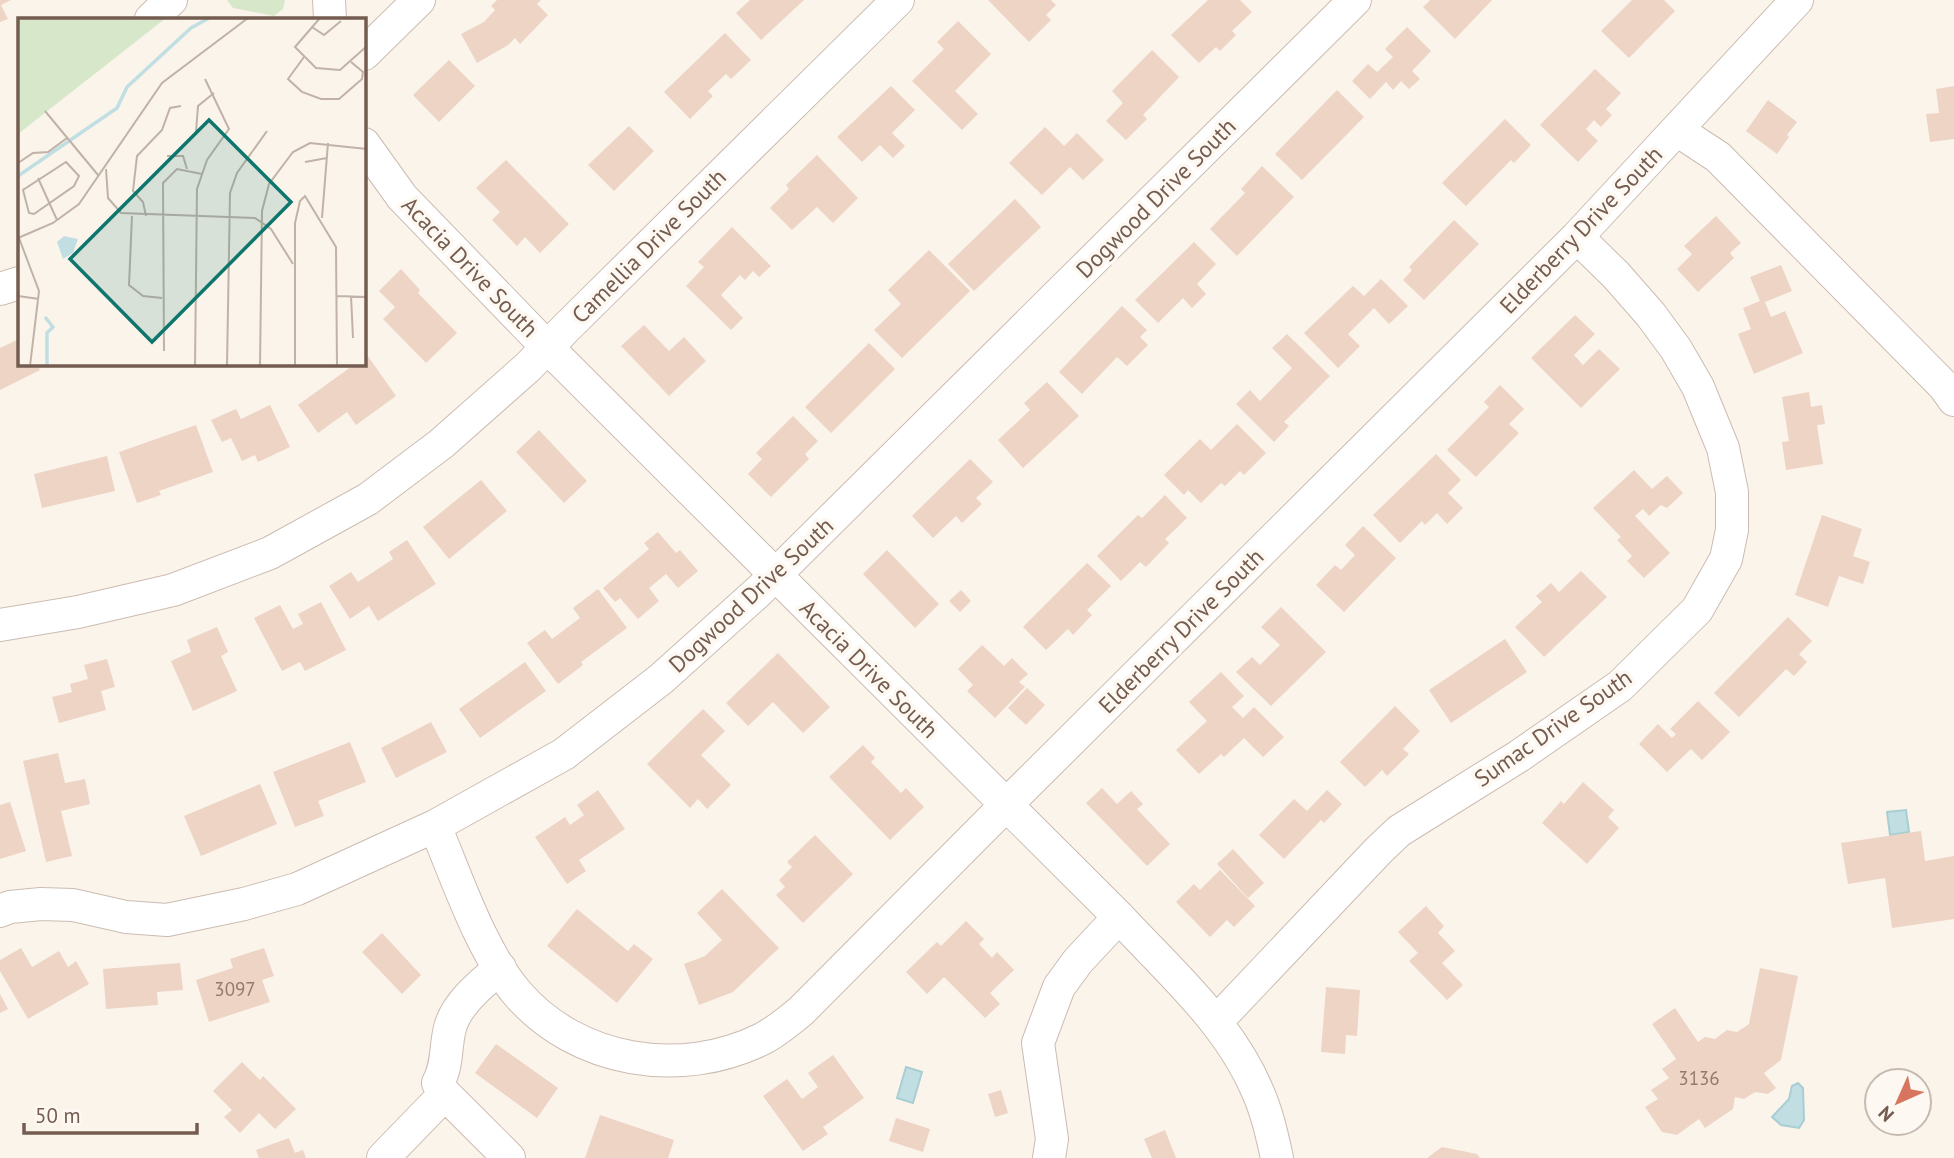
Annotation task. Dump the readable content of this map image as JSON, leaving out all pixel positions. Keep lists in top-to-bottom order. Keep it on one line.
{"streets":{"street":["Dogwood Drive South","Elderberry Drive South","Camellia Drive South","Acacia Drive South","Sumac Drive South"]},"crossings":[["Dogwood Drive South","Elderberry Drive South"],["Dogwood Drive South","Acacia Drive South"],["Elderberry Drive South","Acacia Drive South"],["Elderberry Drive South","Sumac Drive South"],["Camellia Drive South","Acacia Drive South"],["Acacia Drive South","Sumac Drive South"]],"house_numbers":["3097","3136"],"scale_bar":"50 m","north":"bottom left"}
